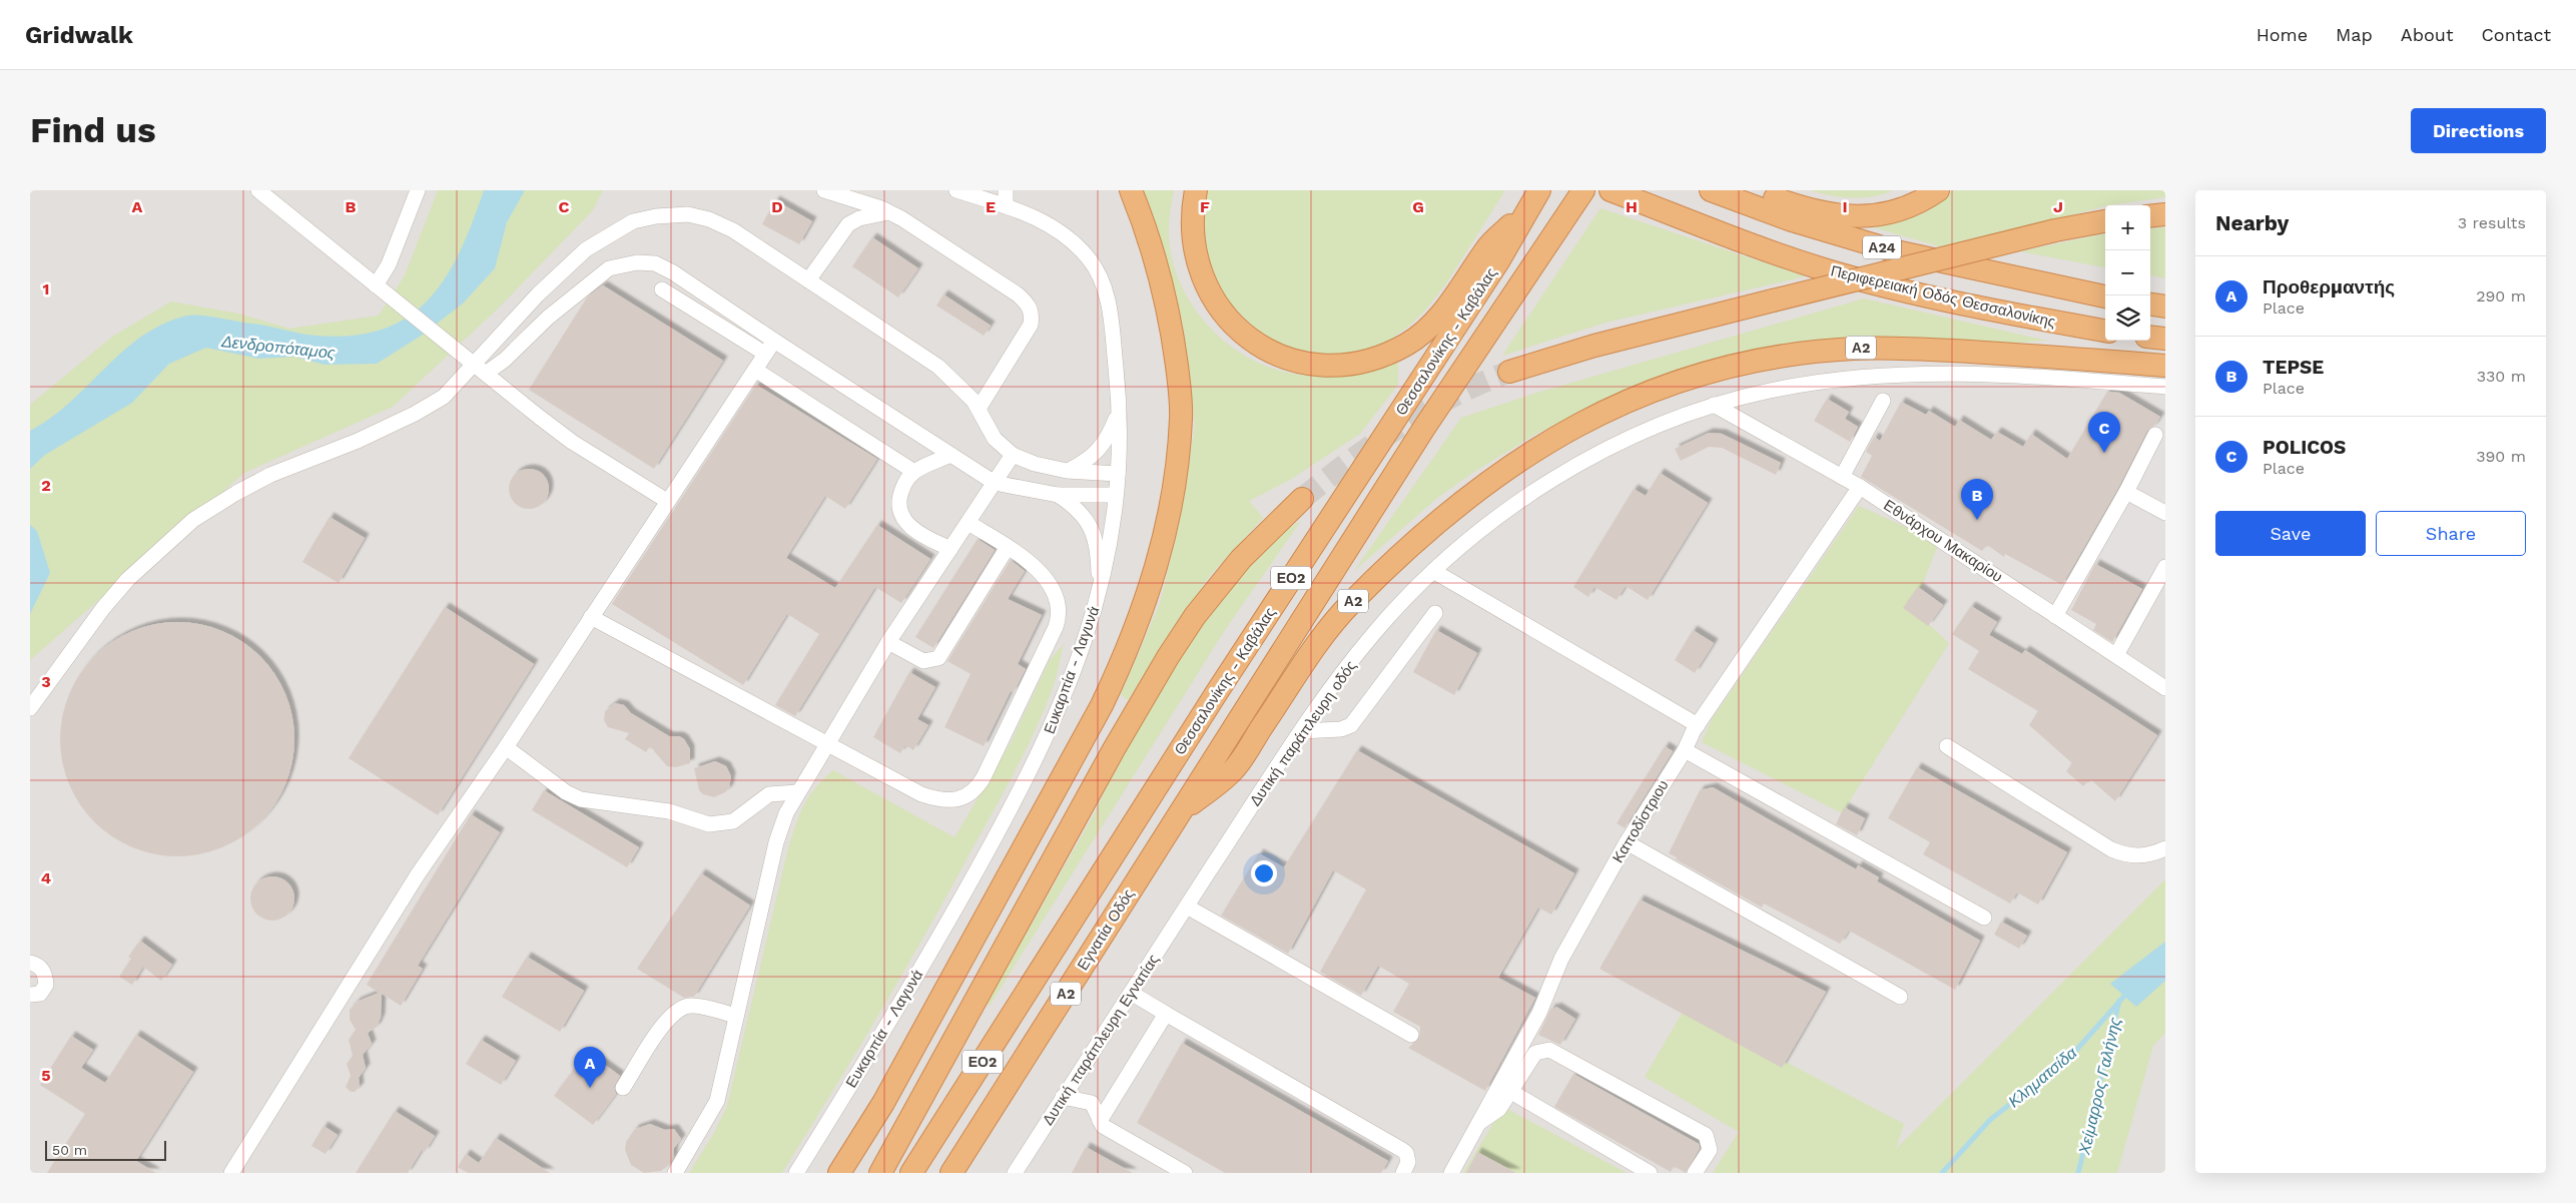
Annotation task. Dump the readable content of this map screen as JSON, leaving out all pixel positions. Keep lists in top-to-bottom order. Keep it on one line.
{"streets":{"highway":["Α24","Περιφερειακή Οδός Θεσσαλονίκης","Θεσσαλονίκης - Καβάλας","Α2","ΕΟ2","Εγνατία Οδός"],"street":["Εθνάρχου Μακαρίου","Ευκαρπία - Λαγυνά","Δυτική παράπλευρη οδός","Καποδίστριου","Δυτική παράπλευρη Εγνατίας"]},"crossings":[["Θεσσαλονίκης - Καβάλας","Α2"],["Θεσσαλονίκης - Καβάλας","Εγνατία Οδός"],["Α2","Εγνατία Οδός"],["Εθνάρχου Μακαρίου","Δυτική παράπλευρη οδός"],["Εθνάρχου Μακαρίου","Καποδίστριου"],["Δυτική παράπλευρη οδός","Δυτική παράπλευρη Εγνατίας"]],"water":["Δενδροπόταμος","Κληματσίδα","Χείμαρρος Γαλήνης"],"scale_bar":"50 m","page":{"header":"Gridwalk","nav":["Home","Map","About","Contact"],"buttons":["Directions",["Save","Share"]],"title":"Find us","heading":["Nearby","3 results"],"map_buttons":["+","−"],"list":[{"mark":"A","name":"Προθερμαντής","note":"Place","value":"290 m"},{"mark":"B","name":"TEPSE","note":"Place","value":"330 m"},{"mark":"C","name":"POLICOS","note":"Place","value":"390 m"}],"pins":["C","B","A"],"scale":"50 m"},"grid":{"columns":["A","B","C","D","E","F","G","H","I","J"],"rows":["1","2","3","4","5"]}}
